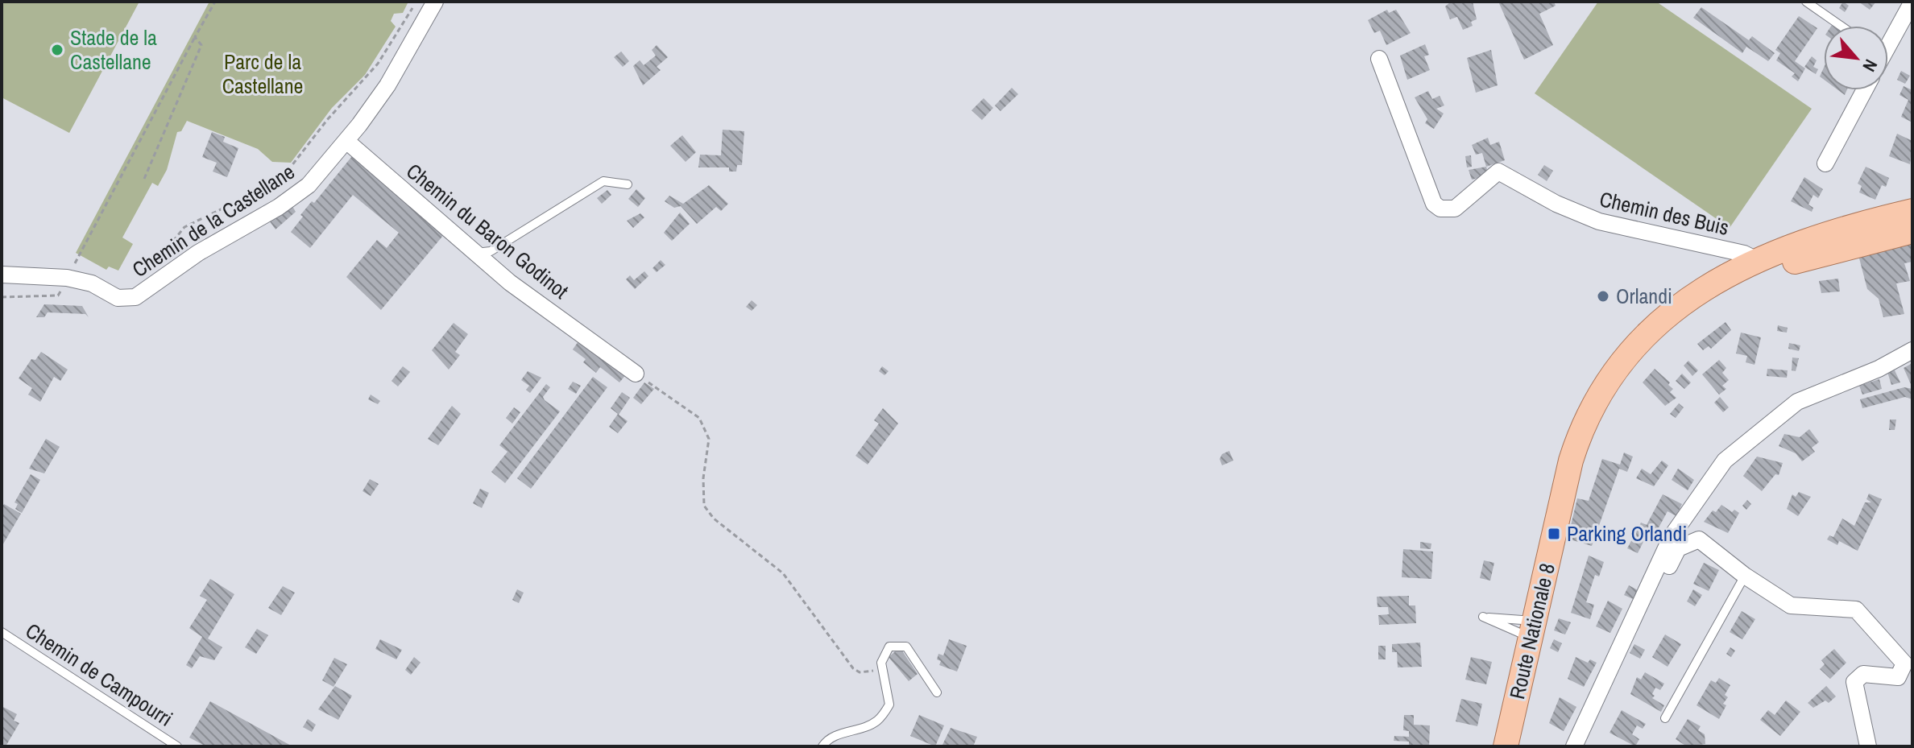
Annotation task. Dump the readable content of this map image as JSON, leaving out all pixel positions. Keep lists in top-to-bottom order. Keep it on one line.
{"streets":{"main road":["Route Nationale 8"],"street":["Chemin des Buis","Chemin de la Castellane","Chemin du Baron Godinot"],"lane":["Chemin de Campourri"]},"crossings":[["Chemin des Buis","Route Nationale 8"],["Chemin de la Castellane","Chemin du Baron Godinot"]],"parks":["Parc de la Castellane"],"places":{"other":["Stade de la Castellane","Orlandi"],"transit":["Parking Orlandi"]},"north":"bottom right"}
